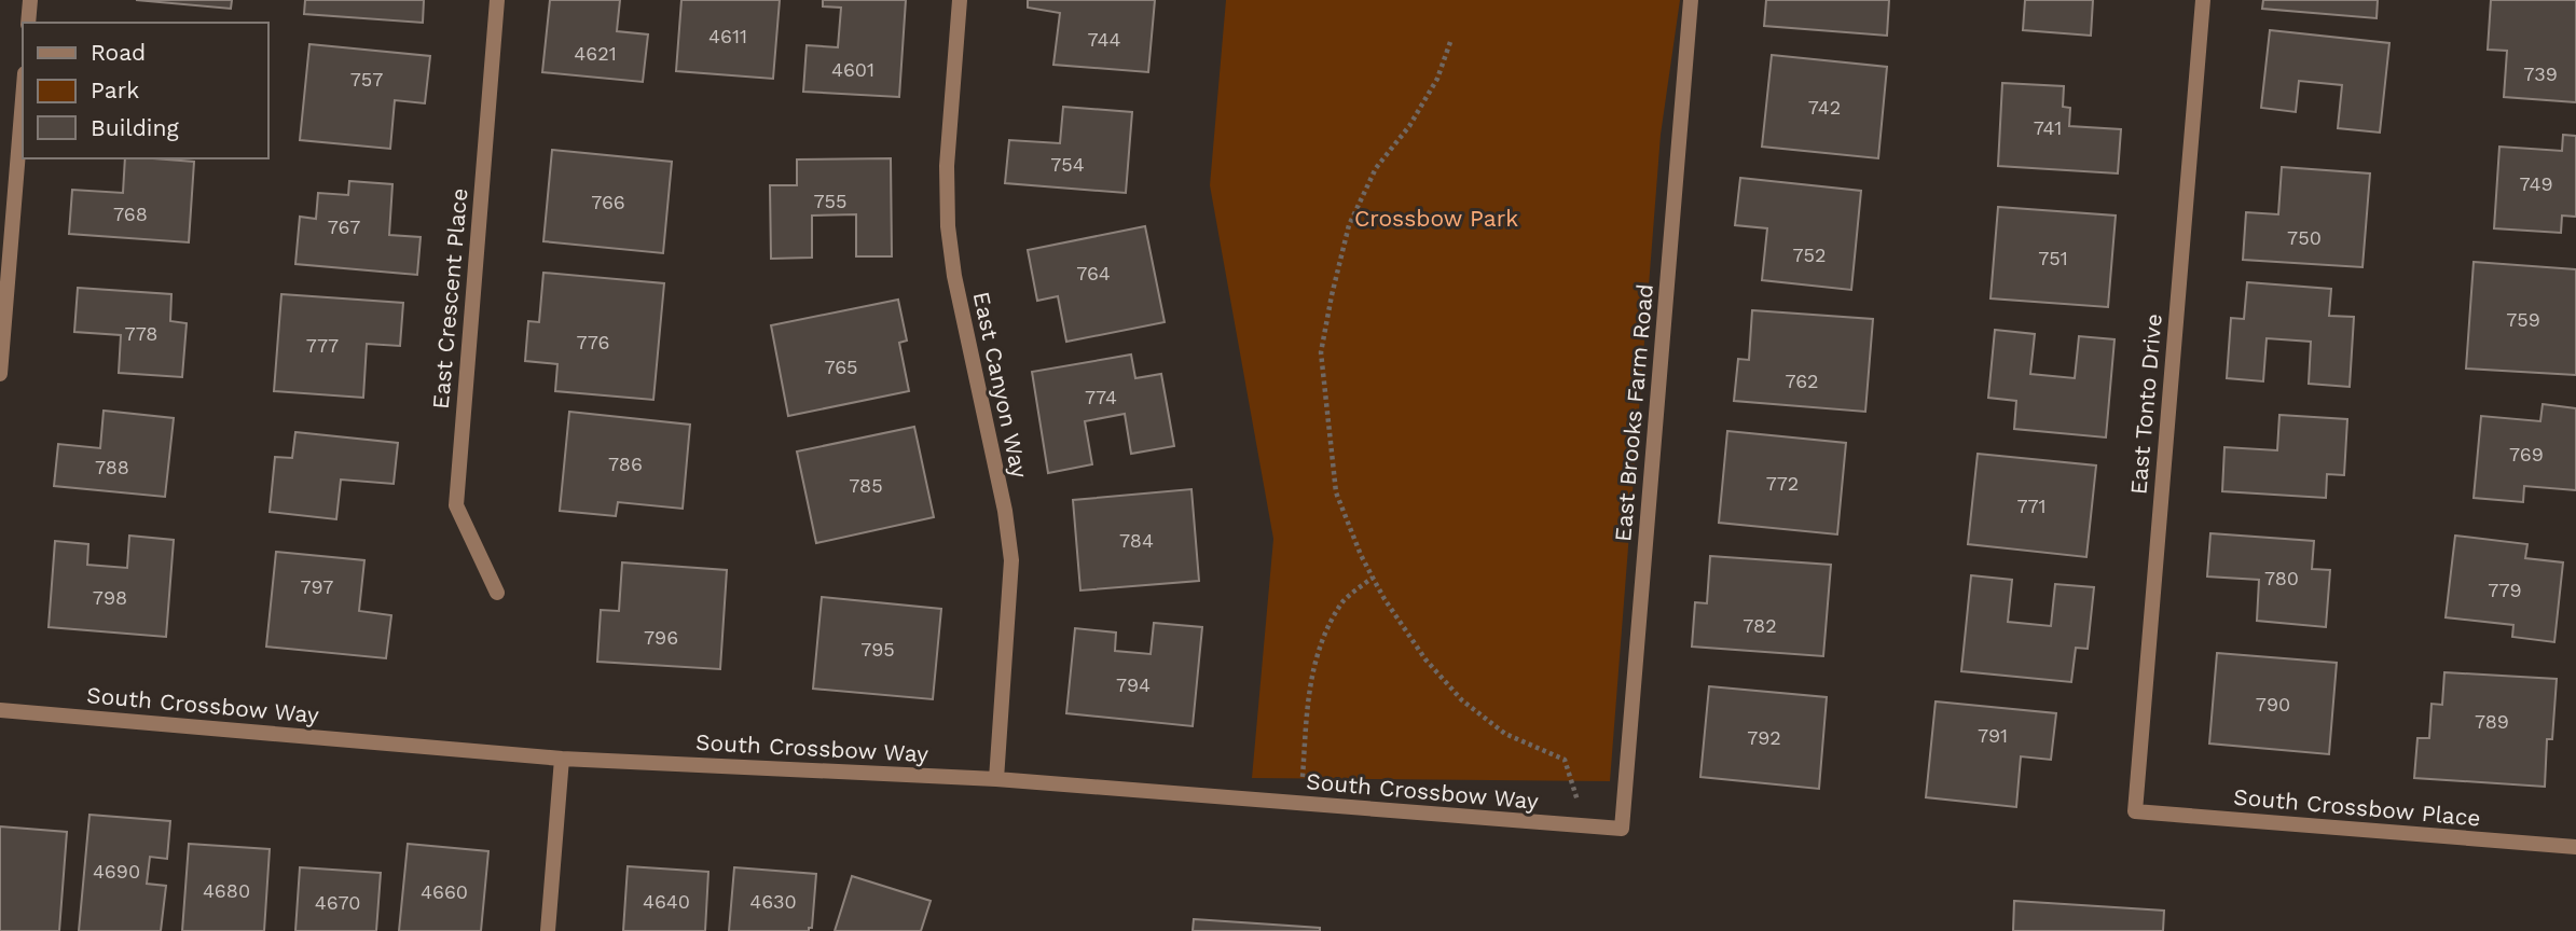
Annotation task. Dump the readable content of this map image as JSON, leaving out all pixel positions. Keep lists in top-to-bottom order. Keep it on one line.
{"streets":{"street":["East Crescent Place","East Canyon Way","East Tonto Drive","East Brooks Farm Road","South Crossbow Way","South Crossbow Place"]},"crossings":[["East Canyon Way","South Crossbow Way"],["East Tonto Drive","South Crossbow Place"],["East Brooks Farm Road","South Crossbow Way"]],"parks":["Crossbow Park"],"house_numbers":["4611","744","4621","4601","739","757","742","741","754","749","755","766","768","767","750","752","751","764","759","778","776","777","765","762","774","769","786","788","772","785","771","784","780","797","779","798","782","796","795","794","790","789","791","792","4690","4680","4660","4640","4630","4670"],"legend":["Road","Park","Building"]}
